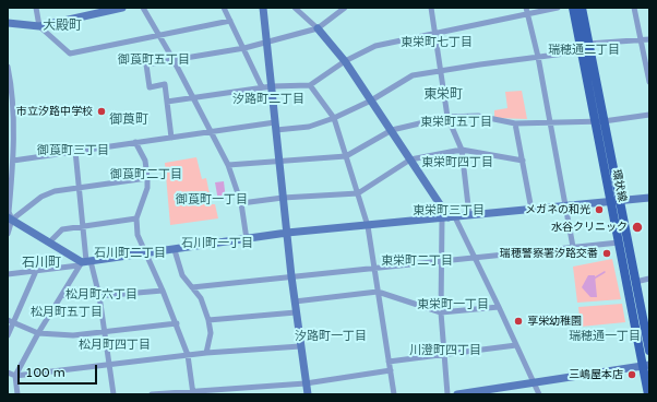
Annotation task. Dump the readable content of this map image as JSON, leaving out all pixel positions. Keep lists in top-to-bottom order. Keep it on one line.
{"streets":{"main road":["環状線"]},"districts":["大殿町","東栄町七丁目","瑞穂通二丁目","御莨町五丁目","東栄町","汐路町二丁目","御莨町","東栄町五丁目","御莨町三丁目","東栄町四丁目","御莨町二丁目","御莨町一丁目","東栄町三丁目","石川町一丁目","石川町二丁目","東栄町二丁目","石川町","松月町六丁目","東栄町一丁目","松月町五丁目","汐路町一丁目","瑞穂通一丁目","松月町四丁目","川澄町四丁目"],"places":["市立汐路中学校","メガネの和光","水谷クリニック","瑞穂警察署汐路交番","享栄幼稚園","三嶋屋本店"],"scale_bar":"100 m"}
